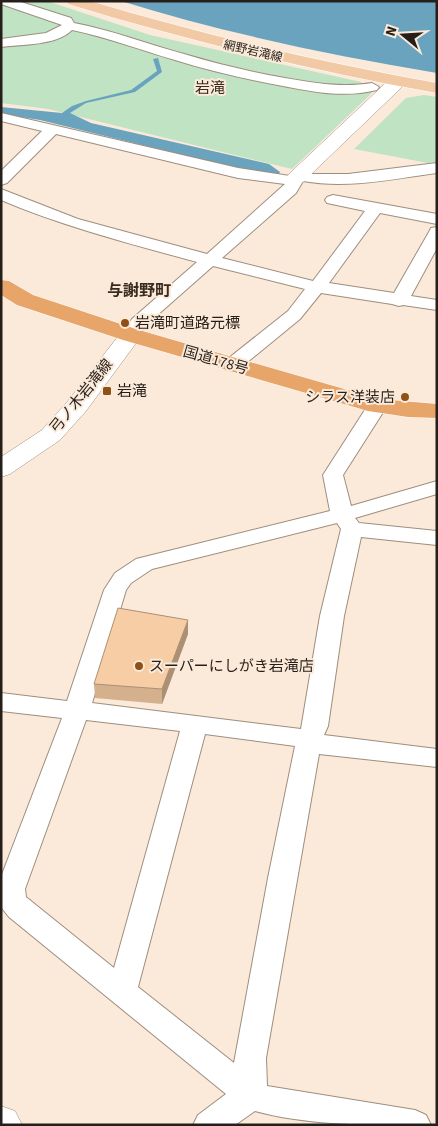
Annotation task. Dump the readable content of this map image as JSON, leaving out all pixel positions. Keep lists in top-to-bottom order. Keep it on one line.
{"streets":{"highway":["国道178号"],"main road":["網野岩滝線"],"street":["弓ノ木岩滝線"]},"crossings":[["国道178号","弓ノ木岩滝線"]],"districts":["岩滝","与謝野町"],"places":{"other":["岩滝町道路元標","シラス洋装店","スーパーにしがき岩滝店"],"transit":["岩滝"]},"north":"left"}
